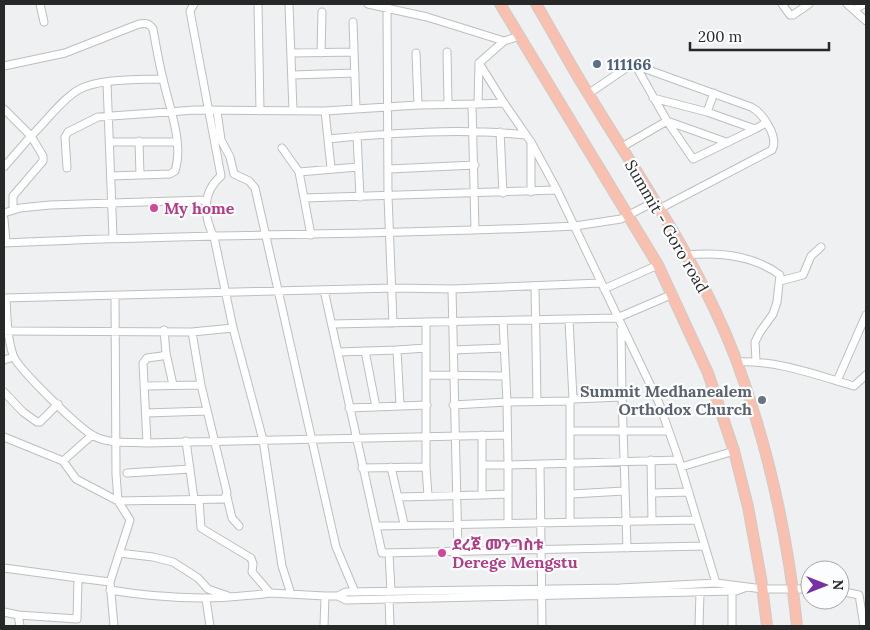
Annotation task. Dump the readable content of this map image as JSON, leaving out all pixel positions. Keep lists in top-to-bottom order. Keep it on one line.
{"streets":{"highway":["Summit - Goro road"]},"places":["111166","My home","Summit Medhanealem Orthodox Church","ደረጀ መንግስቱ Derege Mengstu"],"scale_bar":"200 m","north":"right"}
